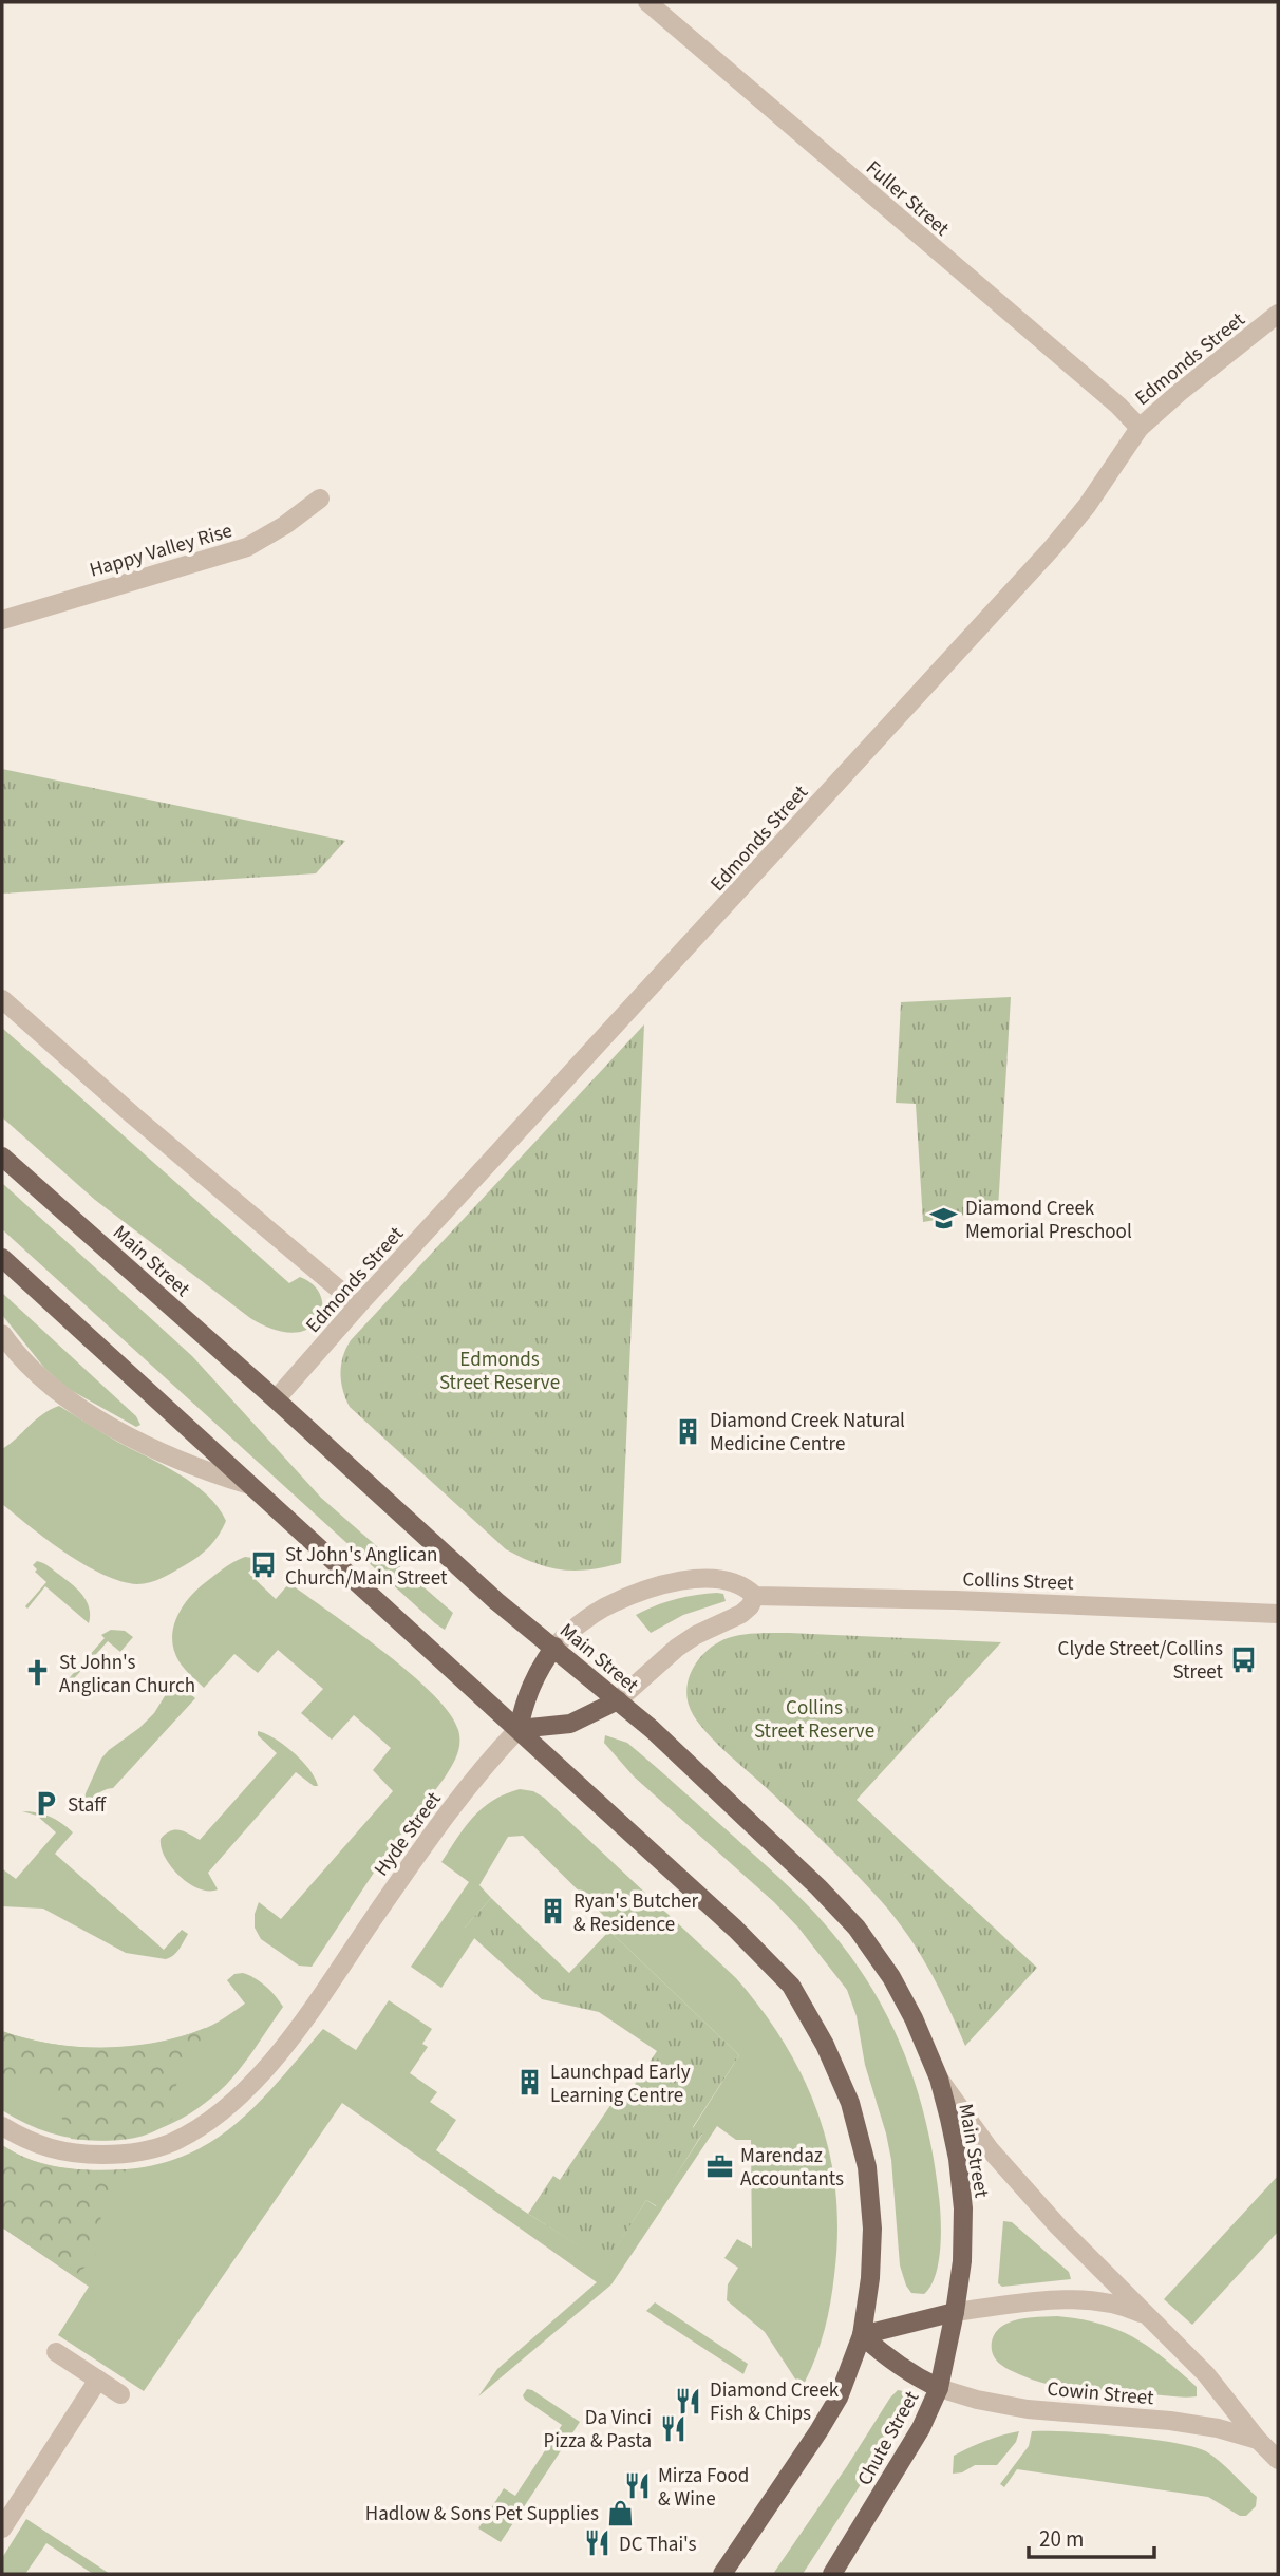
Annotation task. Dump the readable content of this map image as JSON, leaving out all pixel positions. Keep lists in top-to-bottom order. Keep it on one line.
{"streets":{"main road":["Main Street","Collins Street","Chute Street"],"street":["Fuller Street","Edmonds Street","Happy Valley Rise","Hyde Street","Cowin Street"]},"crossings":[["Fuller Street","Edmonds Street"],["Edmonds Street","Main Street"],["Main Street","Collins Street"],["Main Street","Chute Street"],["Collins Street","Hyde Street"],["Cowin Street","Chute Street"]],"parks":["Edmonds Street Reserve","Collins Street Reserve"],"places":{"school or university":["Diamond Creek Memorial Preschool"],"building":["Diamond Creek Natural Medicine Centre","Ryan's Butcher & Residence","Launchpad Early Learning Centre"],"bus stop":["St John's Anglican Church/Main Street","Clyde Street/Collins Street"],"church":["St John's Anglican Church"],"parking":["Staff"],"office":["Marendaz Accountants"],"restaurant":["Diamond Creek Fish & Chips","Da Vinci Pizza & Pasta","Mirza Food & Wine","DC Thai's"],"shop":["Hadlow & Sons Pet Supplies"]},"scale_bar":"20 m"}
